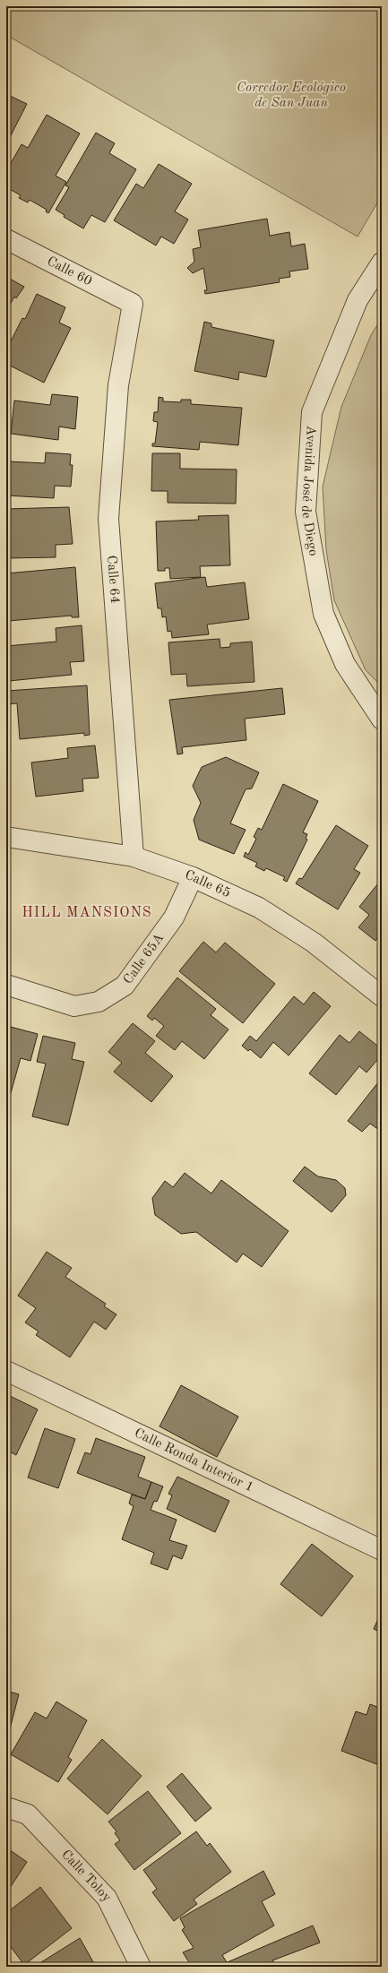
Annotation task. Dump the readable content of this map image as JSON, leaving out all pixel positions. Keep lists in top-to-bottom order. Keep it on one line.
{"streets":{"street":["Calle 60","Avenida José de Diego","Calle 64","Calle 65","Calle 65A","Calle Ronda Interior 1","Calle Toloy"]},"crossings":[["Calle 60","Calle 64"],["Calle 64","Calle 65"],["Calle 65","Calle 65A"]],"districts":["HILL MANSIONS"],"parks":["Corredor Ecológico de San Juan"]}
